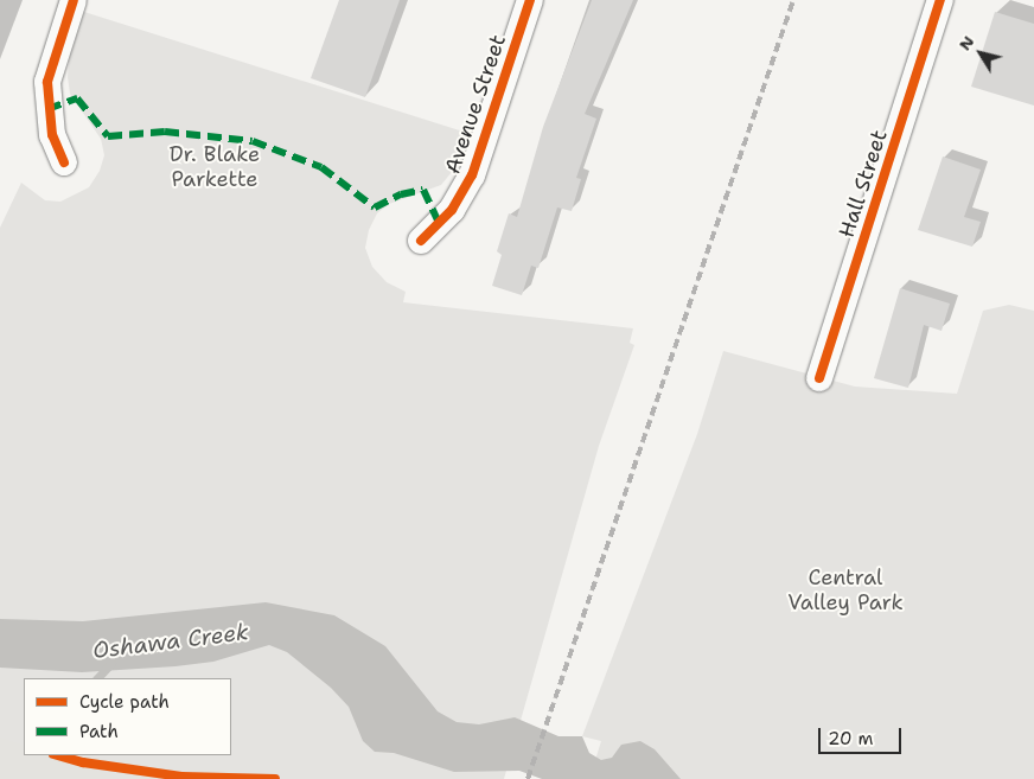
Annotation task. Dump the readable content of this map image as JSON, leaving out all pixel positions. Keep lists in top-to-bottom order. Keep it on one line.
{"streets":{"street":["Avenue Street","Hall Street"]},"water":["Oshawa Creek"],"parks":["Dr. Blake Parkette","Central Valley Park"],"legend":["Cycle path","Path"],"scale_bar":"20 m","north":"top left"}
